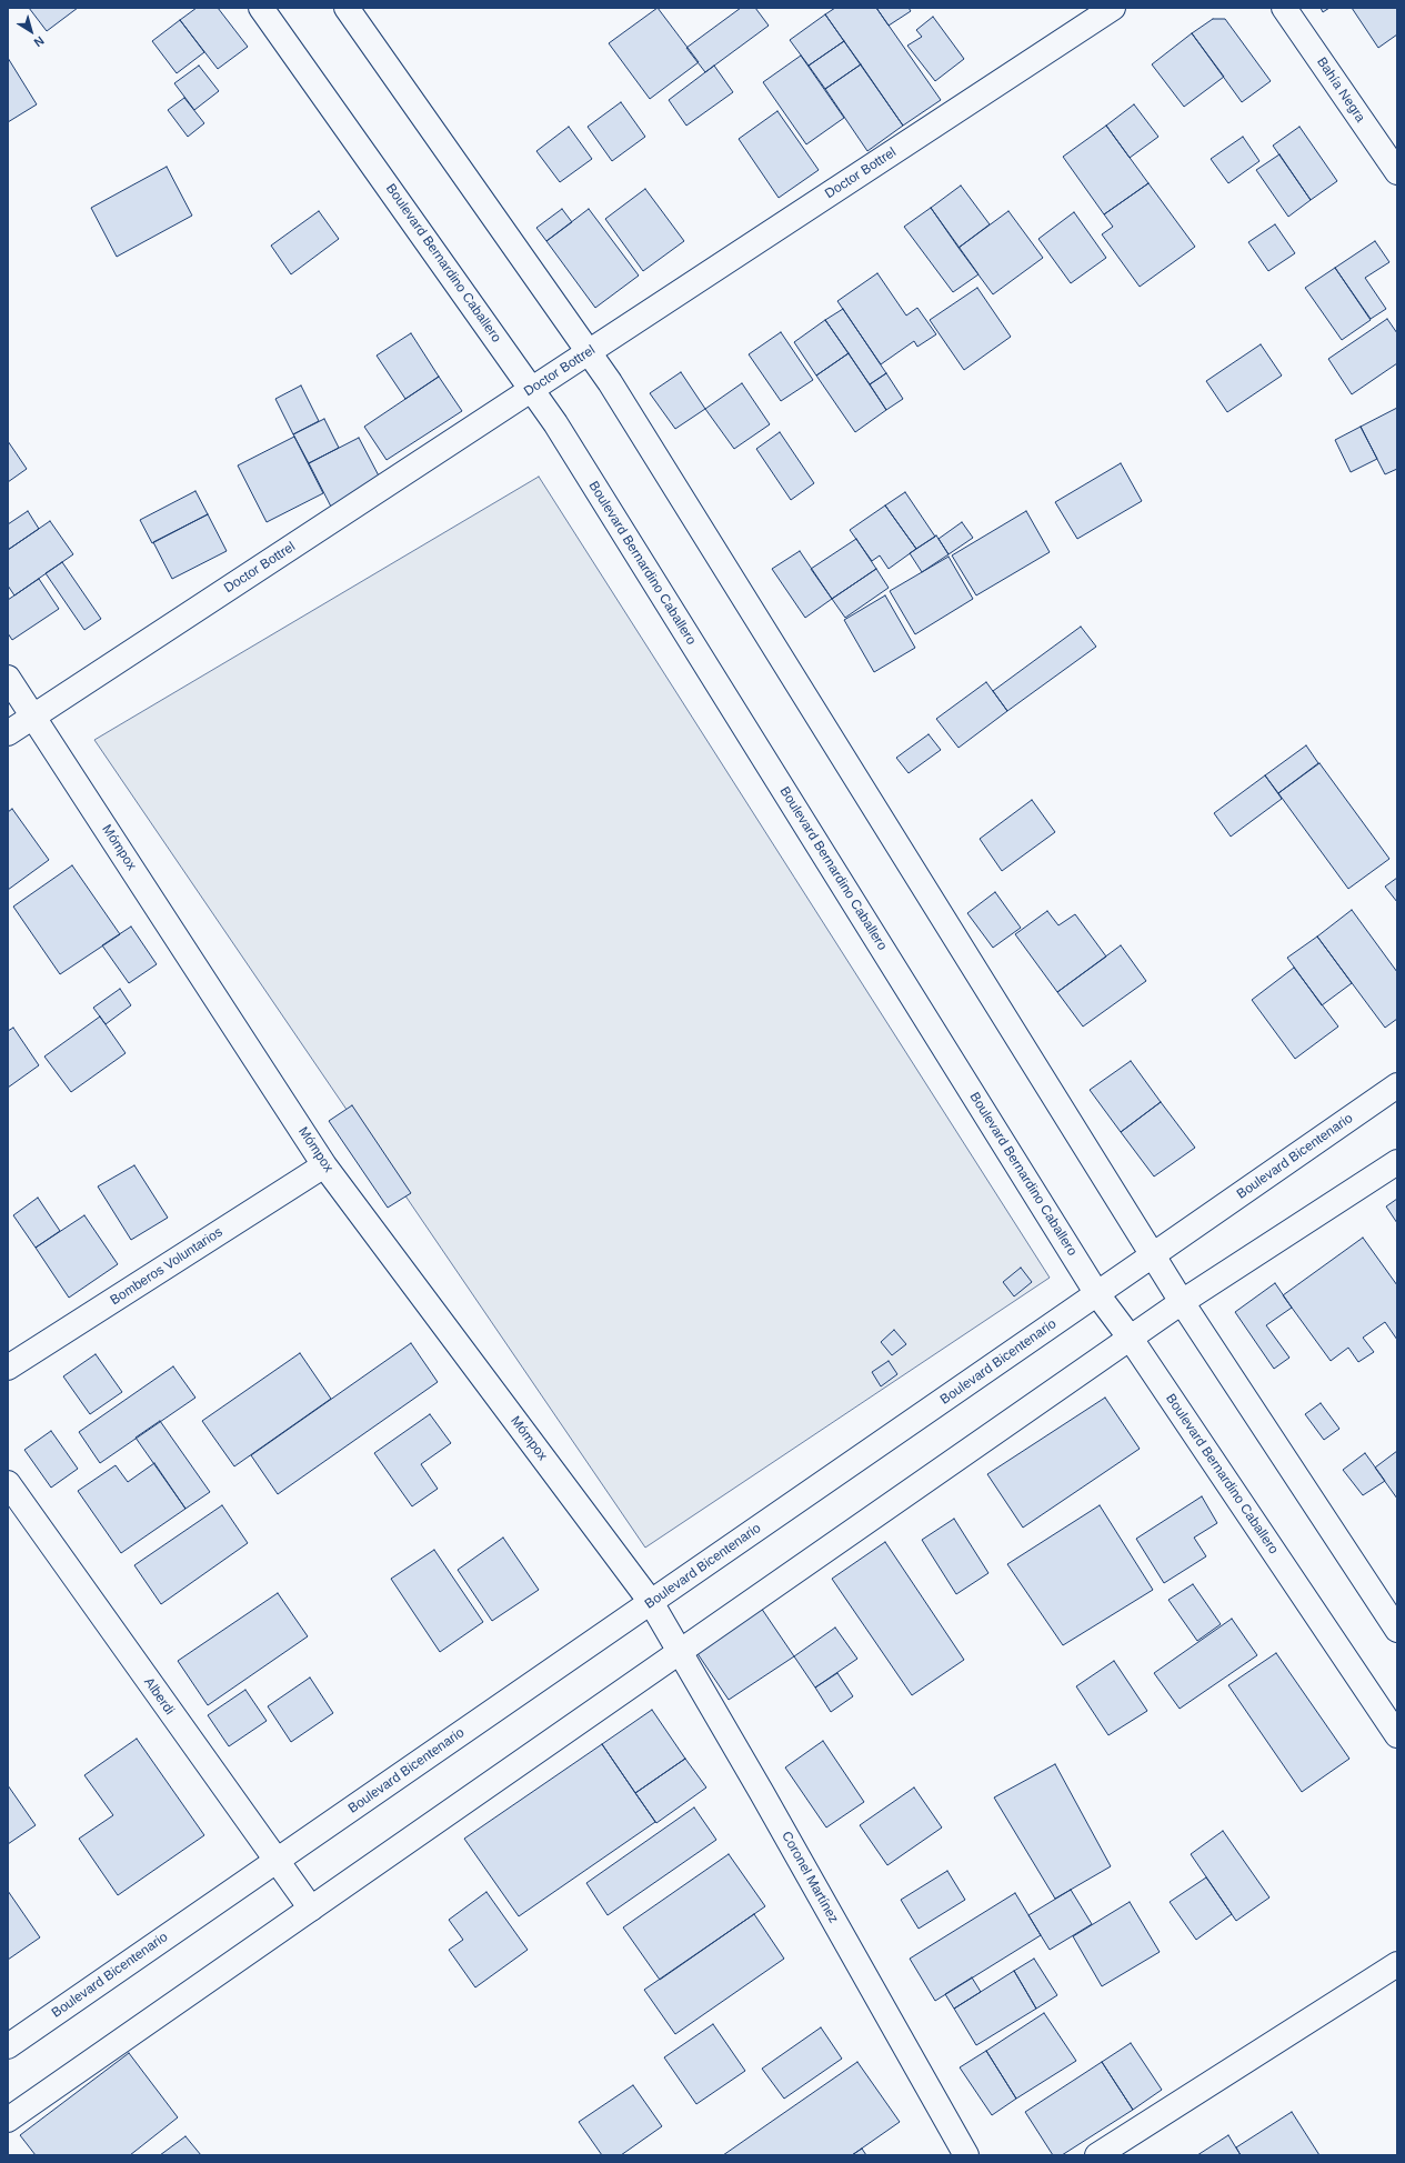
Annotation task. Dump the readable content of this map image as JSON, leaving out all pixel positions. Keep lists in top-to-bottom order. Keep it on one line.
{"streets":{"street":["Bahía Negra","Doctor Bottrel","Boulevard Bernardino Caballero","Mómpox","Boulevard Bicentenario","Bomberos Voluntarios","Alberdi","Coronel Martínez"]},"crossings":[["Doctor Bottrel","Boulevard Bernardino Caballero"],["Doctor Bottrel","Mómpox"],["Boulevard Bernardino Caballero","Boulevard Bicentenario"],["Mómpox","Boulevard Bicentenario"],["Mómpox","Bomberos Voluntarios"],["Mómpox","Coronel Martínez"],["Boulevard Bicentenario","Alberdi"],["Boulevard Bicentenario","Coronel Martínez"]],"north":"bottom right"}
